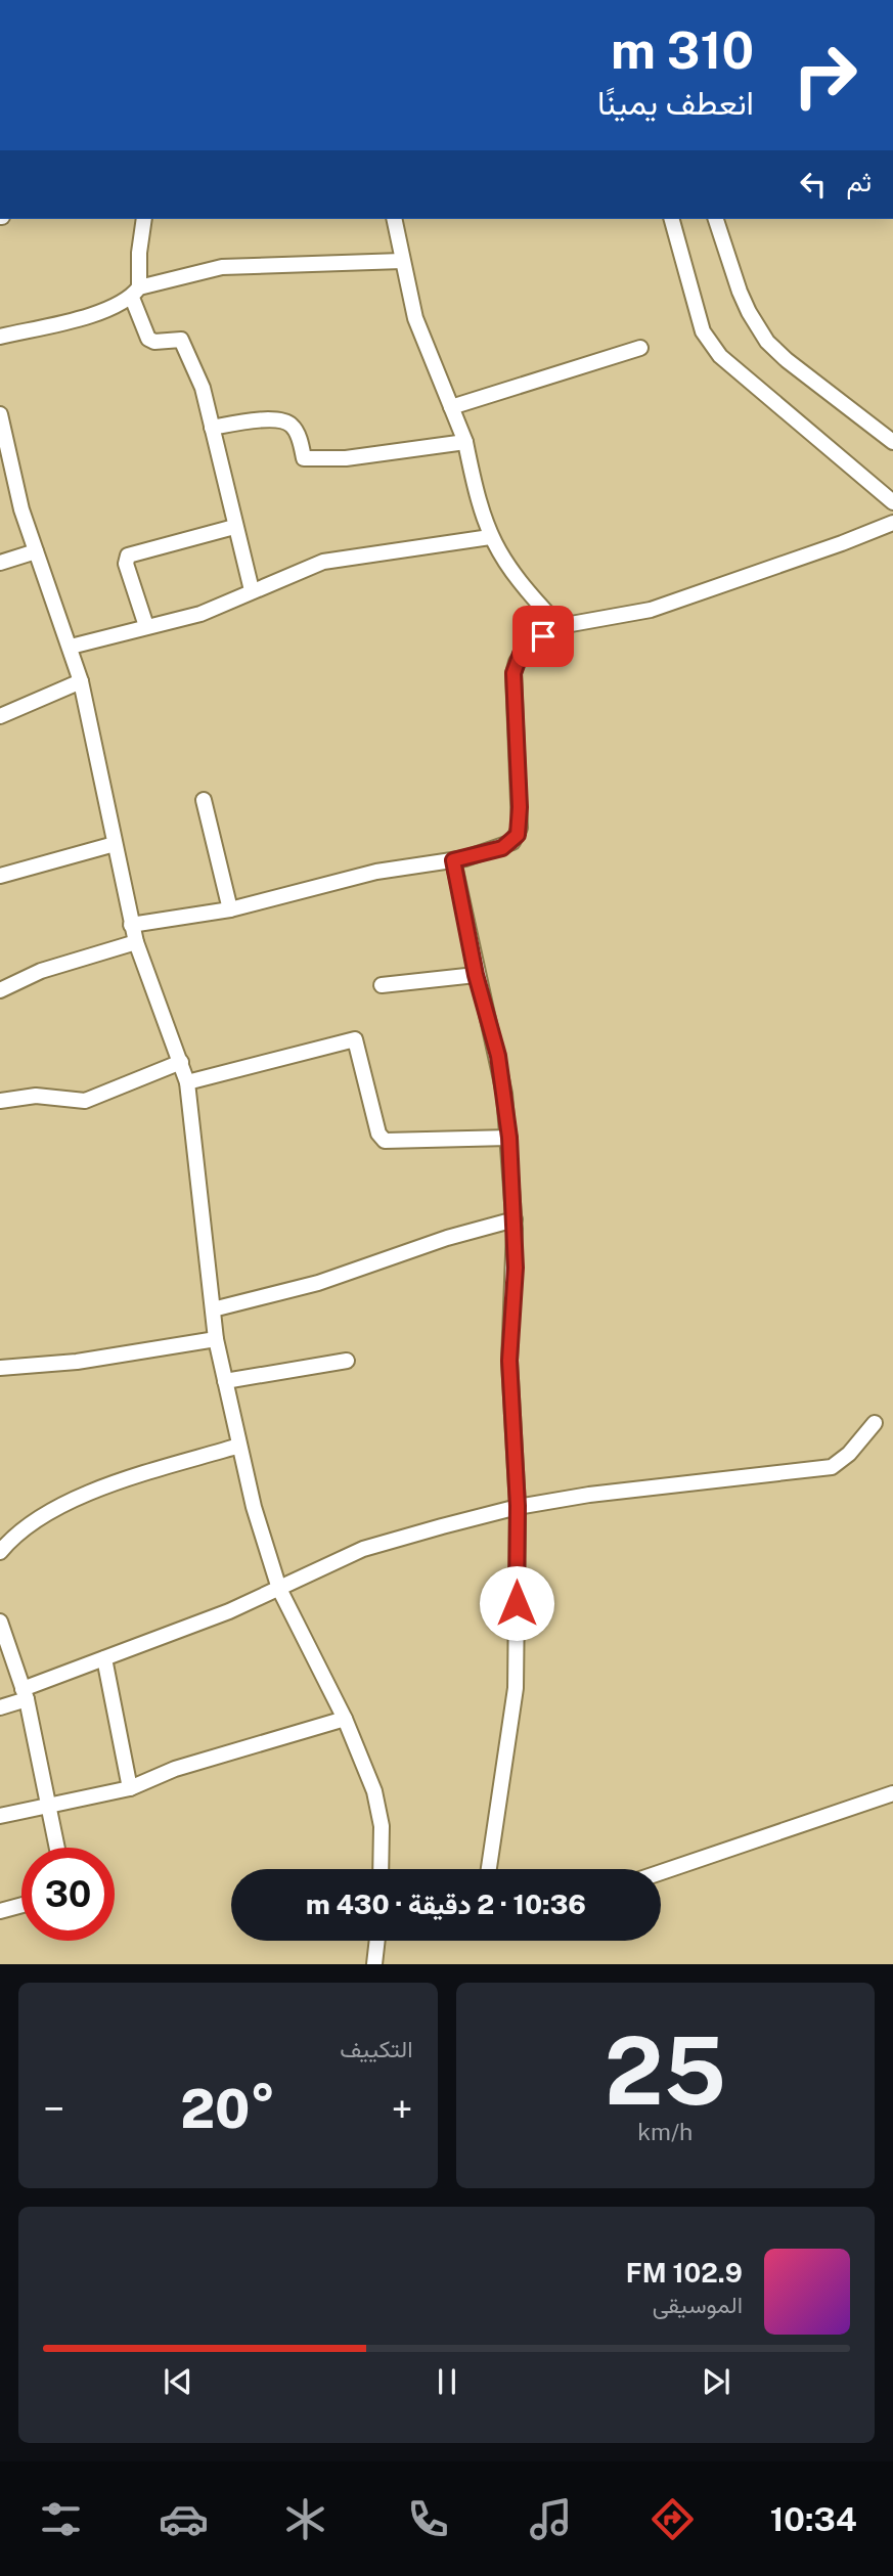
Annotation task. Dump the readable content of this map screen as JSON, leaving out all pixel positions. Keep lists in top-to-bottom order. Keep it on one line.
{"page":{"turn":["310 m","انعطف يمينًا"],"then":"ثم","limit":"30","trip":"10:36 · 2 دقيقة · 430 m","tile":[["25","km/h"],"التكييف"],"heat":["−","20°","+"],"song":["102.9 FM","الموسيقى"],"tabs":"10:34"}}
